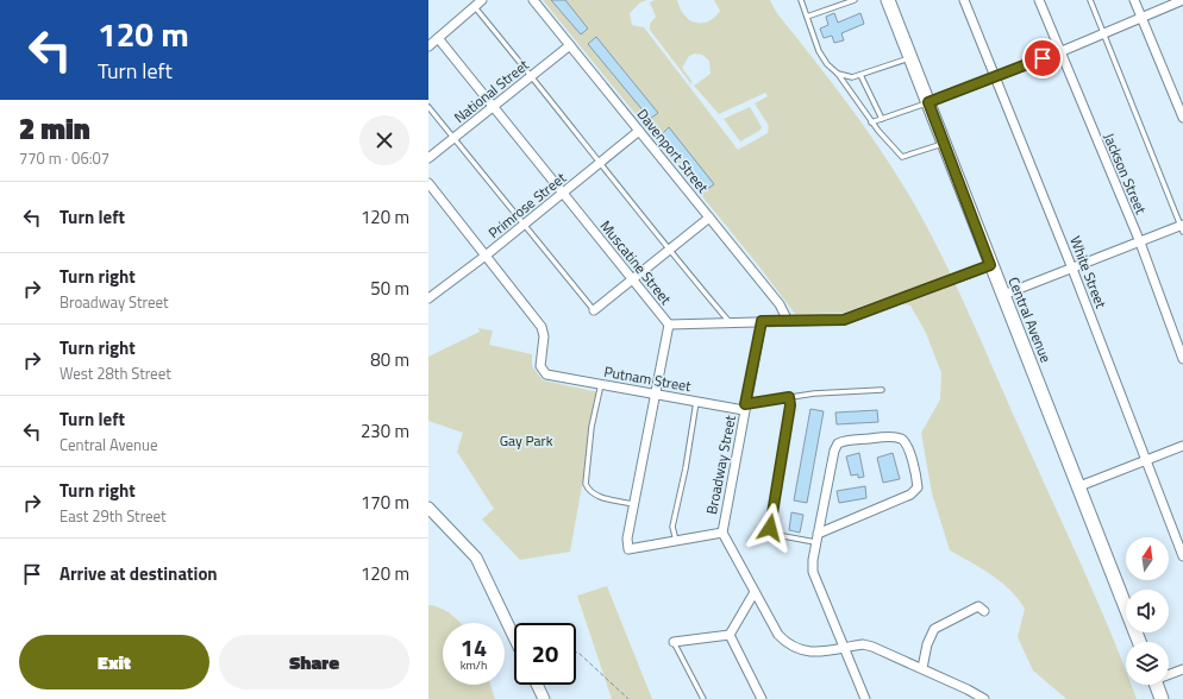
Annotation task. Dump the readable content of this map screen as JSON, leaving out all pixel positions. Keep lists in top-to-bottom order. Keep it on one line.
{"streets":{"main road":["Central Avenue"],"street":["National Street","Davenport Street","Jackson Street","Primrose Street","Muscatine Street","White Street","Putnam Street","Broadway Street"]},"crossings":[["National Street","Davenport Street"],["National Street","Muscatine Street"],["Davenport Street","Primrose Street"],["Primrose Street","Muscatine Street"],["Primrose Street","Putnam Street"],["Muscatine Street","Putnam Street"],["Putnam Street","Broadway Street"]],"parks":["Gay Park"],"north":"top","page":{"turn":["120 m","Turn left"],"heading":["2 min","770 m · 06:07"],"list":[{"name":"Turn left","value":"120 m"},{"name":"Turn right","note":"Broadway Street","value":"50 m"},{"name":"Turn right","note":"West 28th Street","value":"80 m"},{"name":"Turn left","note":"Central Avenue","value":"230 m"},{"name":"Turn right","note":"East 29th Street","value":"170 m"},{"name":"Arrive at destination","value":"120 m"}],"speed":"14 km/h","limit":"20","buttons":["Exit","Share"]}}
